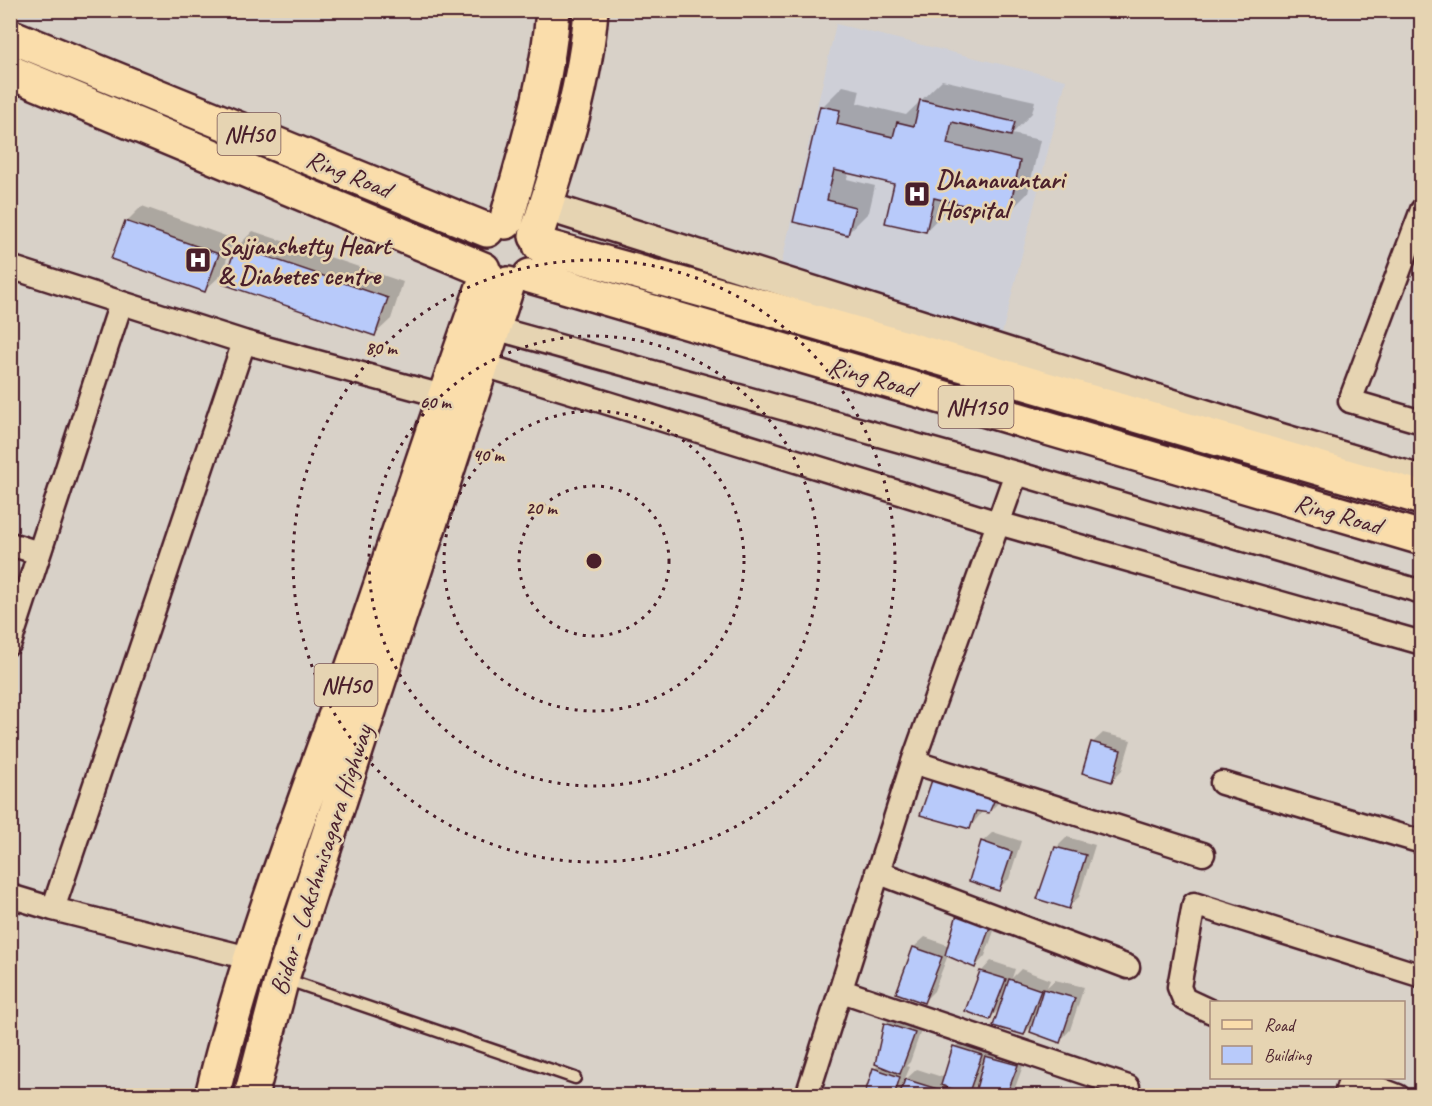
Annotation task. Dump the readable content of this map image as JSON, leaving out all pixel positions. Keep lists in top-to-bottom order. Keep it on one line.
{"streets":{"main road":["NH50","Ring Road","NH150","Bidar - Lakshmisagara Highway"]},"crossings":[["NH50","Ring Road"],["NH50","Bidar - Lakshmisagara Highway"],["Ring Road","Bidar - Lakshmisagara Highway"]],"places":{"hospital":["Dhanavantari Hospital","Sajjanshetty Heart & Diabetes centre"]},"legend":["Road","Building"],"rings":["80 m","60 m","40 m","20 m"]}
